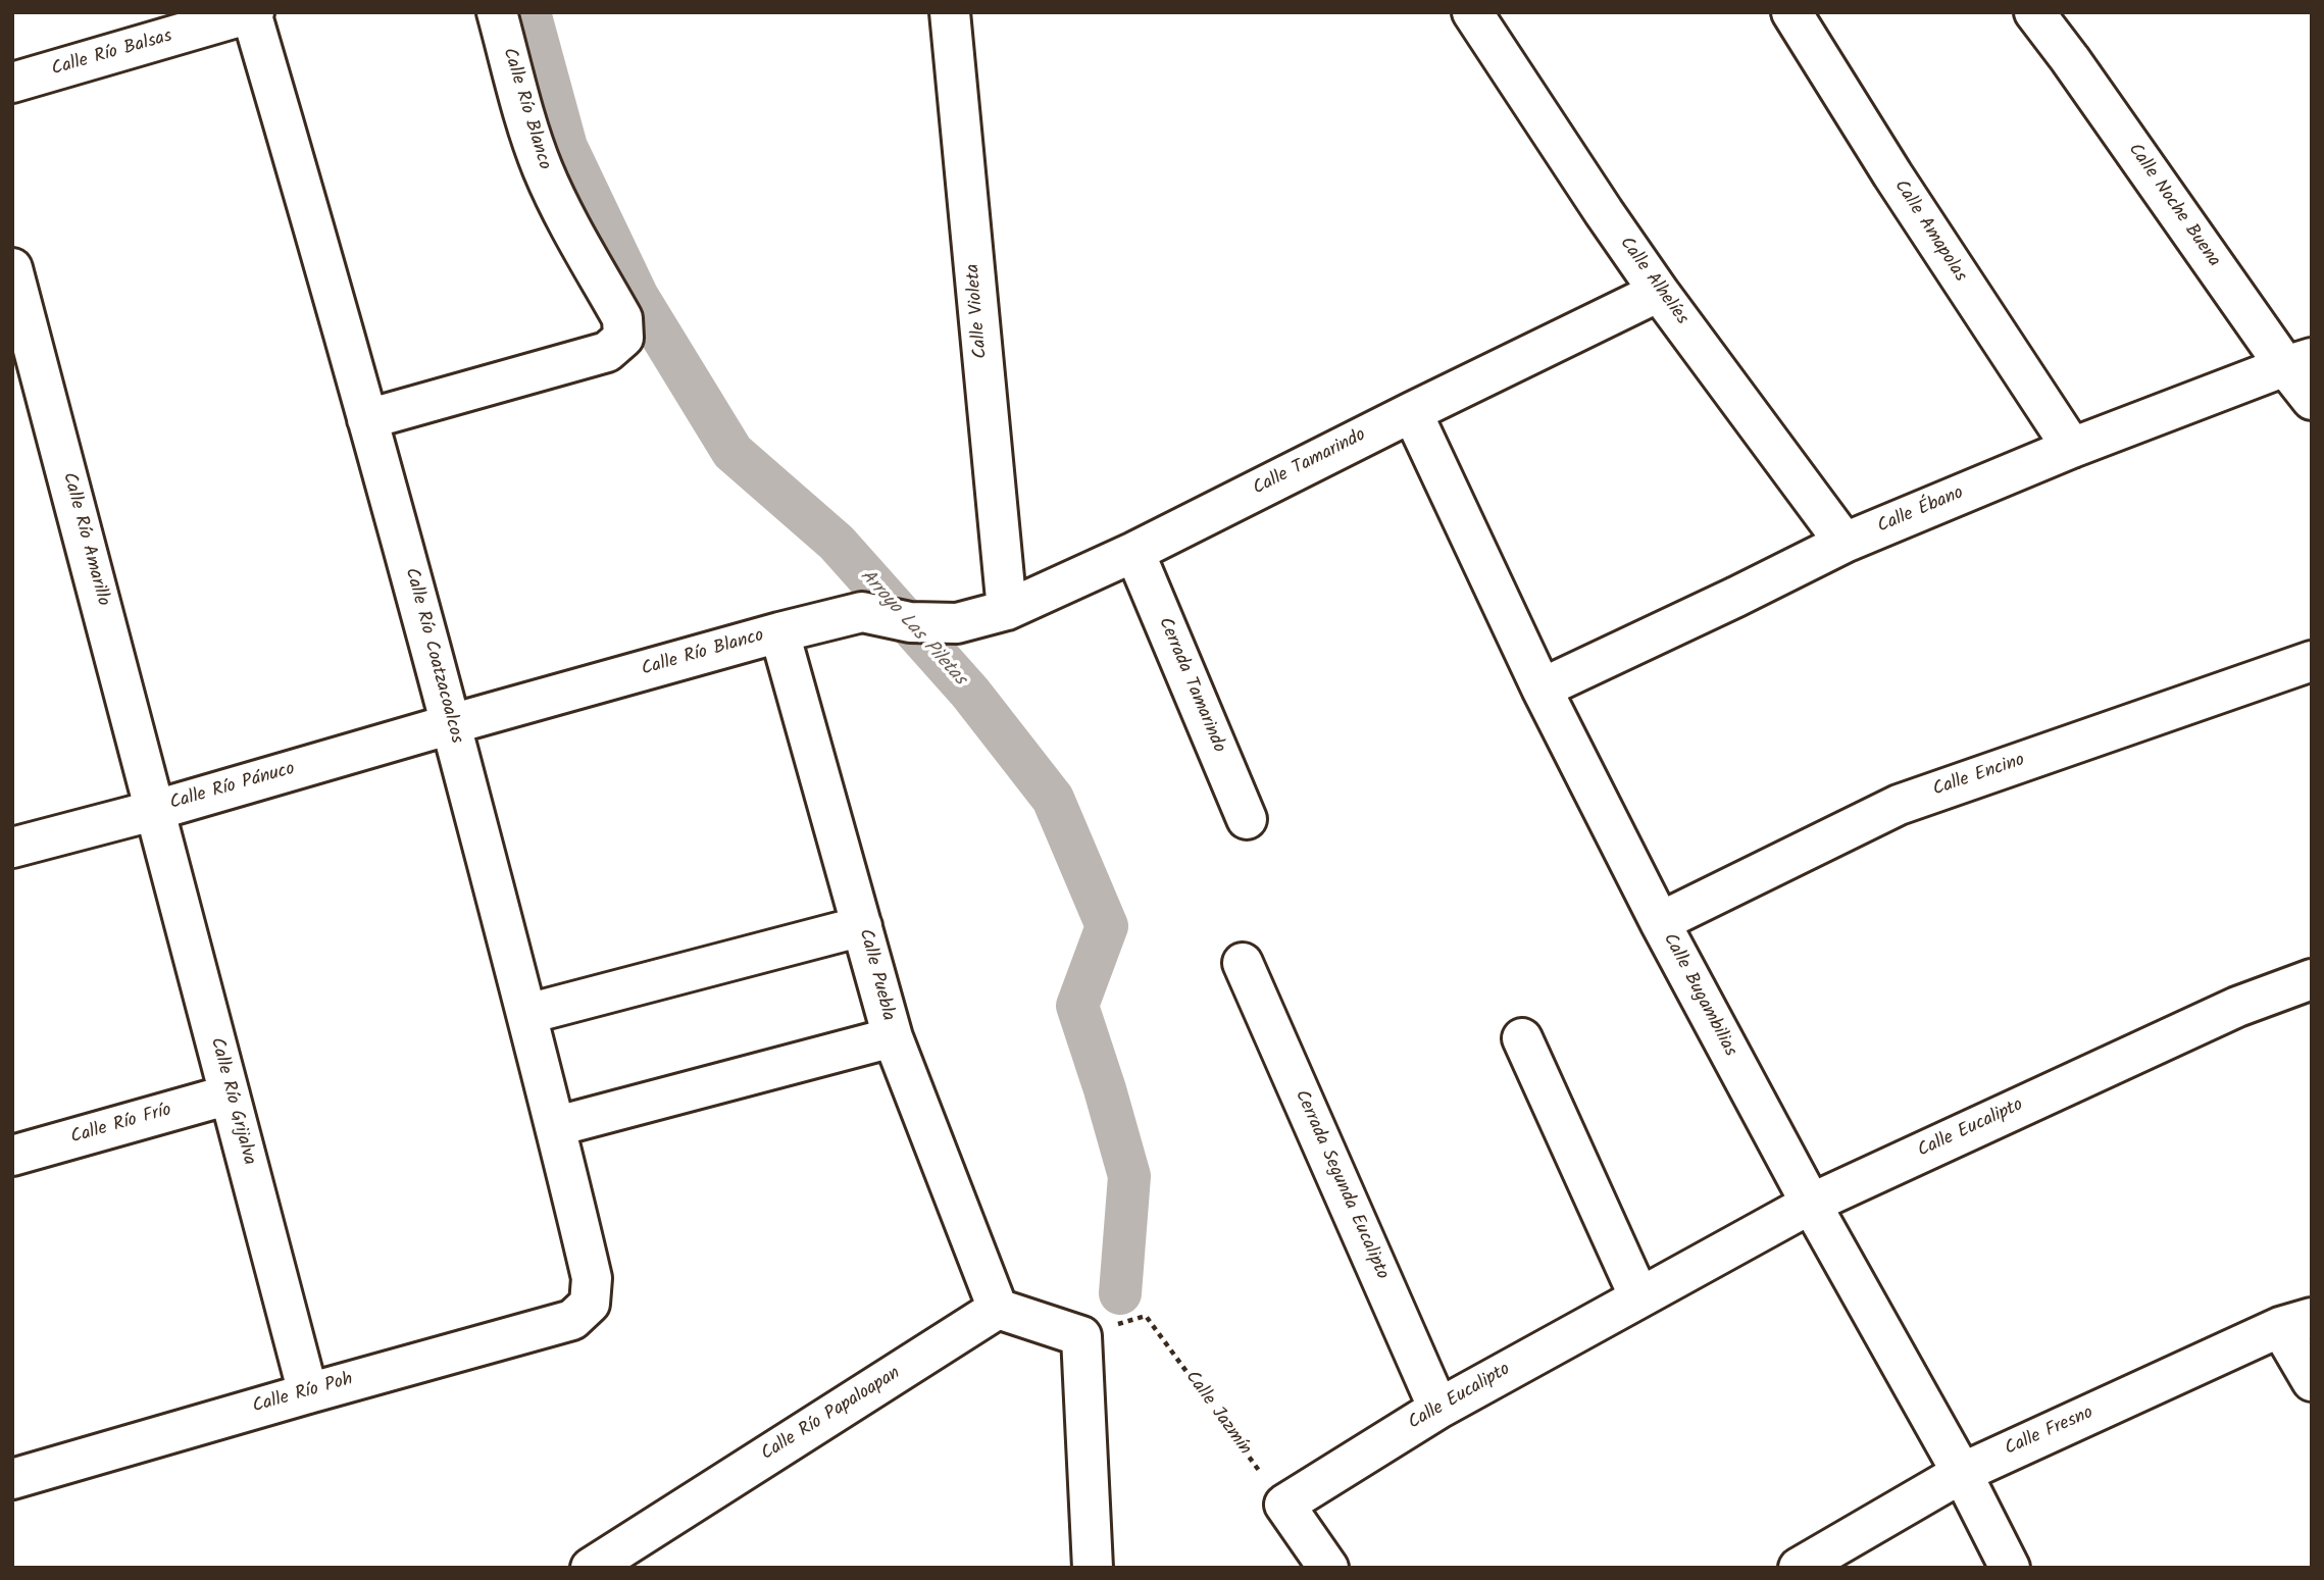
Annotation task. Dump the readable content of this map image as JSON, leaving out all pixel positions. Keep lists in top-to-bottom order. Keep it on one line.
{"streets":{"street":["Calle Río Balsas","Calle Río Blanco","Calle Noche Buena","Calle Amapolas","Calle Alhelíes","Calle Violeta","Calle Tamarindo","Calle Ébano","Calle Río Amarillo","Calle Río Coatzacoalcos","Cerrada Tamarindo","Calle Encino","Calle Río Pánuco","Calle Puebla","Calle Bugambilias","Calle Río Grijalva","Calle Río Frío","Calle Eucalipto","Cerrada Segunda Eucalipto","Calle Río Poh","Calle Río Papaloapan","Calle Fresno"],"path":["Calle Jazmín"]},"crossings":[["Calle Río Balsas","Calle Río Coatzacoalcos"],["Calle Río Blanco","Calle Tamarindo"],["Calle Río Blanco","Calle Río Coatzacoalcos"],["Calle Río Blanco","Calle Río Pánuco"],["Calle Río Blanco","Calle Puebla"],["Calle Noche Buena","Calle Ébano"],["Calle Amapolas","Calle Ébano"],["Calle Alhelíes","Calle Tamarindo"],["Calle Alhelíes","Calle Ébano"],["Calle Violeta","Calle Tamarindo"],["Calle Tamarindo","Cerrada Tamarindo"],["Calle Tamarindo","Calle Bugambilias"],["Calle Ébano","Calle Bugambilias"],["Calle Río Amarillo","Calle Río Pánuco"],["Calle Río Amarillo","Calle Río Grijalva"],["Calle Río Coatzacoalcos","Calle Río Pánuco"],["Calle Río Coatzacoalcos","Calle Río Poh"],["Calle Encino","Calle Bugambilias"],["Calle Río Pánuco","Calle Río Grijalva"],["Calle Puebla","Calle Río Papaloapan"],["Calle Bugambilias","Calle Eucalipto"],["Calle Bugambilias","Calle Fresno"],["Calle Río Grijalva","Calle Río Frío"],["Calle Río Grijalva","Calle Río Poh"],["Calle Eucalipto","Cerrada Segunda Eucalipto"],["Calle Eucalipto","Calle Jazmín"]],"water":["Arroyo Las Piletas"]}
